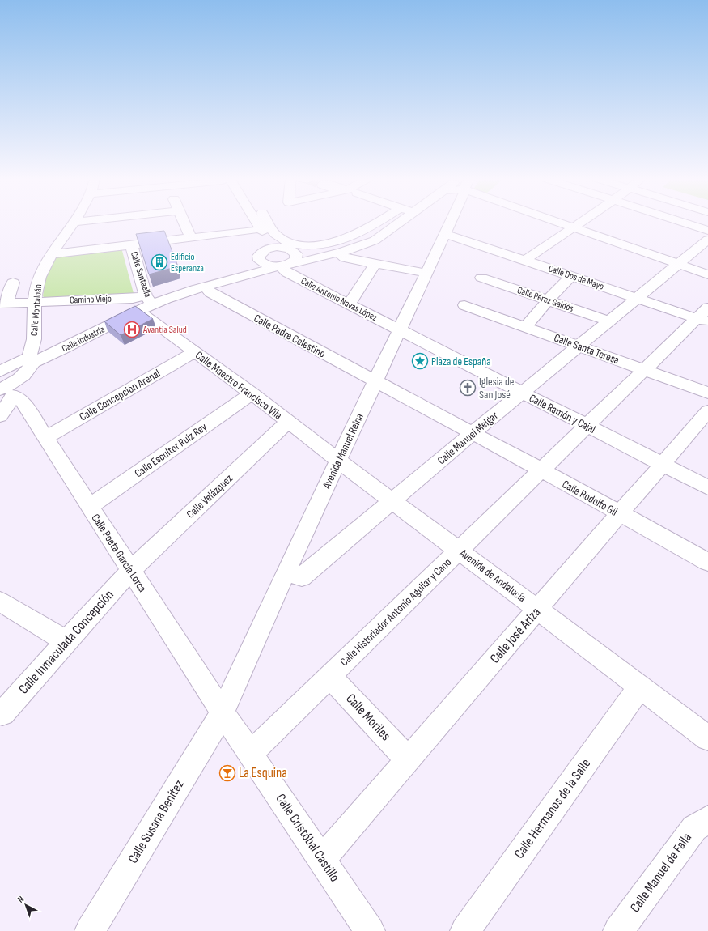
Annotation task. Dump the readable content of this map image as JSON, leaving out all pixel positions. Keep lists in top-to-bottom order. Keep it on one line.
{"streets":{"street":["Calle Santaella","Calle Dos de Mayo","Camino Viejo","Calle Antonio Navas López","Calle Pérez Galdós","Calle Montalbán","Calle Padre Celestino","Calle Industria","Calle Santa Teresa","Calle Maestro Francisco Vila","Calle Concepción Arenal","Calle Ramón y Cajal","Calle Manuel Melgar","Calle Escultor Ruiz Rey","Avenida Manuel Reina","Calle Velázquez","Calle Rodolfo Gil","Calle Poeta García Lorca","Avenida de Andalucía","Calle Historiador Antonio Aguilar y Cano","Calle José Ariza","Calle Inmaculada Concepción","Calle Moriles","Calle Hermanos de la Salle","Calle Susana Benítez","Calle Cristóbal Castillo","Calle Manuel de Falla"]},"crossings":[["Calle Santaella","Camino Viejo"],["Calle Santaella","Calle Industria"],["Calle Santaella","Calle Maestro Francisco Vila"],["Calle Dos de Mayo","Calle Manuel Melgar"],["Calle Dos de Mayo","Avenida Manuel Reina"],["Calle Dos de Mayo","Calle Historiador Antonio Aguilar y Cano"],["Camino Viejo","Calle Montalbán"],["Camino Viejo","Calle Industria"],["Camino Viejo","Calle Maestro Francisco Vila"],["Calle Antonio Navas López","Calle Industria"],["Calle Antonio Navas López","Calle Ramón y Cajal"],["Calle Antonio Navas López","Avenida Manuel Reina"],["Calle Pérez Galdós","Calle Manuel Melgar"],["Calle Montalbán","Calle Industria"],["Calle Padre Celestino","Calle Industria"],["Calle Padre Celestino","Avenida Manuel Reina"],["Calle Industria","Calle Maestro Francisco Vila"],["Calle Santa Teresa","Calle Manuel Melgar"],["Calle Santa Teresa","Calle Historiador Antonio Aguilar y Cano"],["Calle Maestro Francisco Vila","Calle Concepción Arenal"],["Calle Maestro Francisco Vila","Calle Escultor Ruiz Rey"],["Calle Maestro Francisco Vila","Avenida Manuel Reina"],["Calle Maestro Francisco Vila","Calle Velázquez"],["Calle Maestro Francisco Vila","Avenida de Andalucía"],["Calle Concepción Arenal","Calle Poeta García Lorca"],["Calle Ramón y Cajal","Calle Manuel Melgar"],["Calle Ramón y Cajal","Avenida Manuel Reina"],["Calle Ramón y Cajal","Calle Historiador Antonio Aguilar y Cano"],["Calle Ramón y Cajal","Calle José Ariza"],["Calle Manuel Melgar","Avenida Manuel Reina"],["Calle Manuel Melgar","Calle Rodolfo Gil"],["Calle Manuel Melgar","Avenida de Andalucía"],["Calle Escultor Ruiz Rey","Calle Poeta García Lorca"],["Avenida Manuel Reina","Calle Poeta García Lorca"],["Avenida Manuel Reina","Avenida de Andalucía"],["Avenida Manuel Reina","Calle Susana Benítez"],["Avenida Manuel Reina","Calle Cristóbal Castillo"],["Calle Velázquez","Calle Poeta García Lorca"],["Calle Velázquez","Calle Inmaculada Concepción"],["Calle Rodolfo Gil","Calle Historiador Antonio Aguilar y Cano"],["Calle Rodolfo Gil","Calle José Ariza"],["Calle Poeta García Lorca","Calle Inmaculada Concepción"],["Calle Poeta García Lorca","Calle Susana Benítez"],["Calle Poeta García Lorca","Calle Cristóbal Castillo"],["Avenida de Andalucía","Calle Historiador Antonio Aguilar y Cano"],["Avenida de Andalucía","Calle José Ariza"],["Avenida de Andalucía","Calle Hermanos de la Salle"],["Calle Historiador Antonio Aguilar y Cano","Calle Moriles"],["Calle Historiador Antonio Aguilar y Cano","Calle Cristóbal Castillo"],["Calle José Ariza","Calle Moriles"],["Calle José Ariza","Calle Cristóbal Castillo"],["Calle Susana Benítez","Calle Cristóbal Castillo"]],"places":{"building":["Edificio Esperanza"],"hospital":["Avantia Salud"],"place":["Plaza de España"],"church":["Iglesia de San José"],"bar":["La Esquina"]},"north":"top left"}
